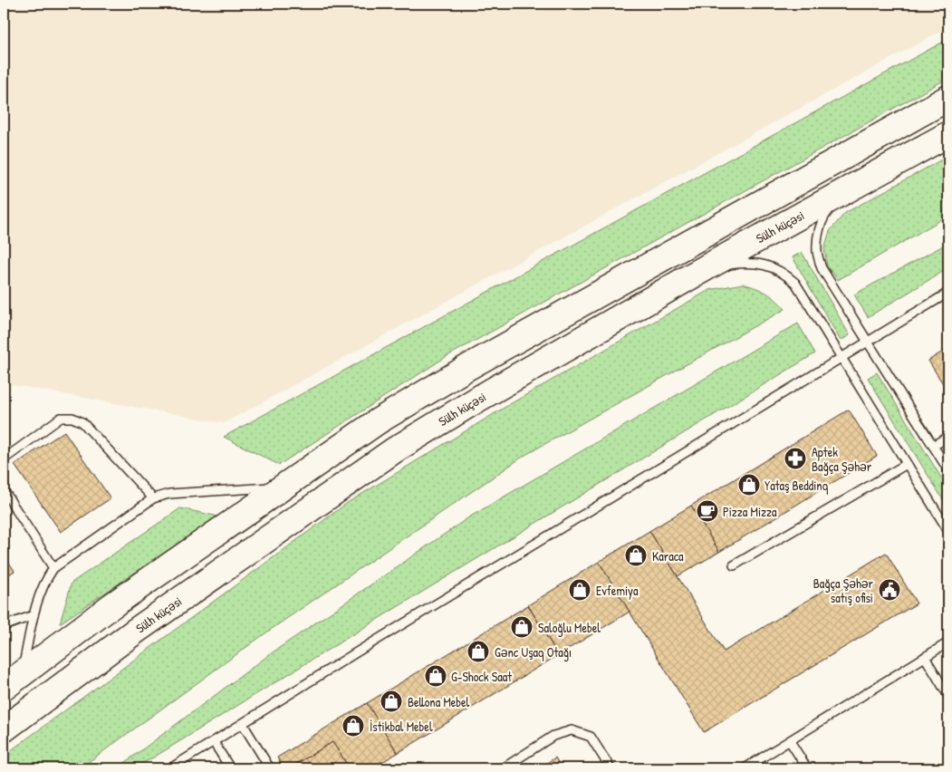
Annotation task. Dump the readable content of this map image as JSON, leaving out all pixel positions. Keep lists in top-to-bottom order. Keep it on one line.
{"streets":{"highway":["Sülh küçəsi"]},"places":{"pharmacy":["Aptek Bağça Şəhər"],"shop":["Yataş Beddinq","Karaca","Evfemiya","Saloğlu Mebel","Gənc Uşaq Otağı","G-Shock Saat","Bellona Mebel","İstikbal Mebel"],"cafe":["Pizza Mizza"],"public building":["Bağça Şəhər satış ofisi"]}}
